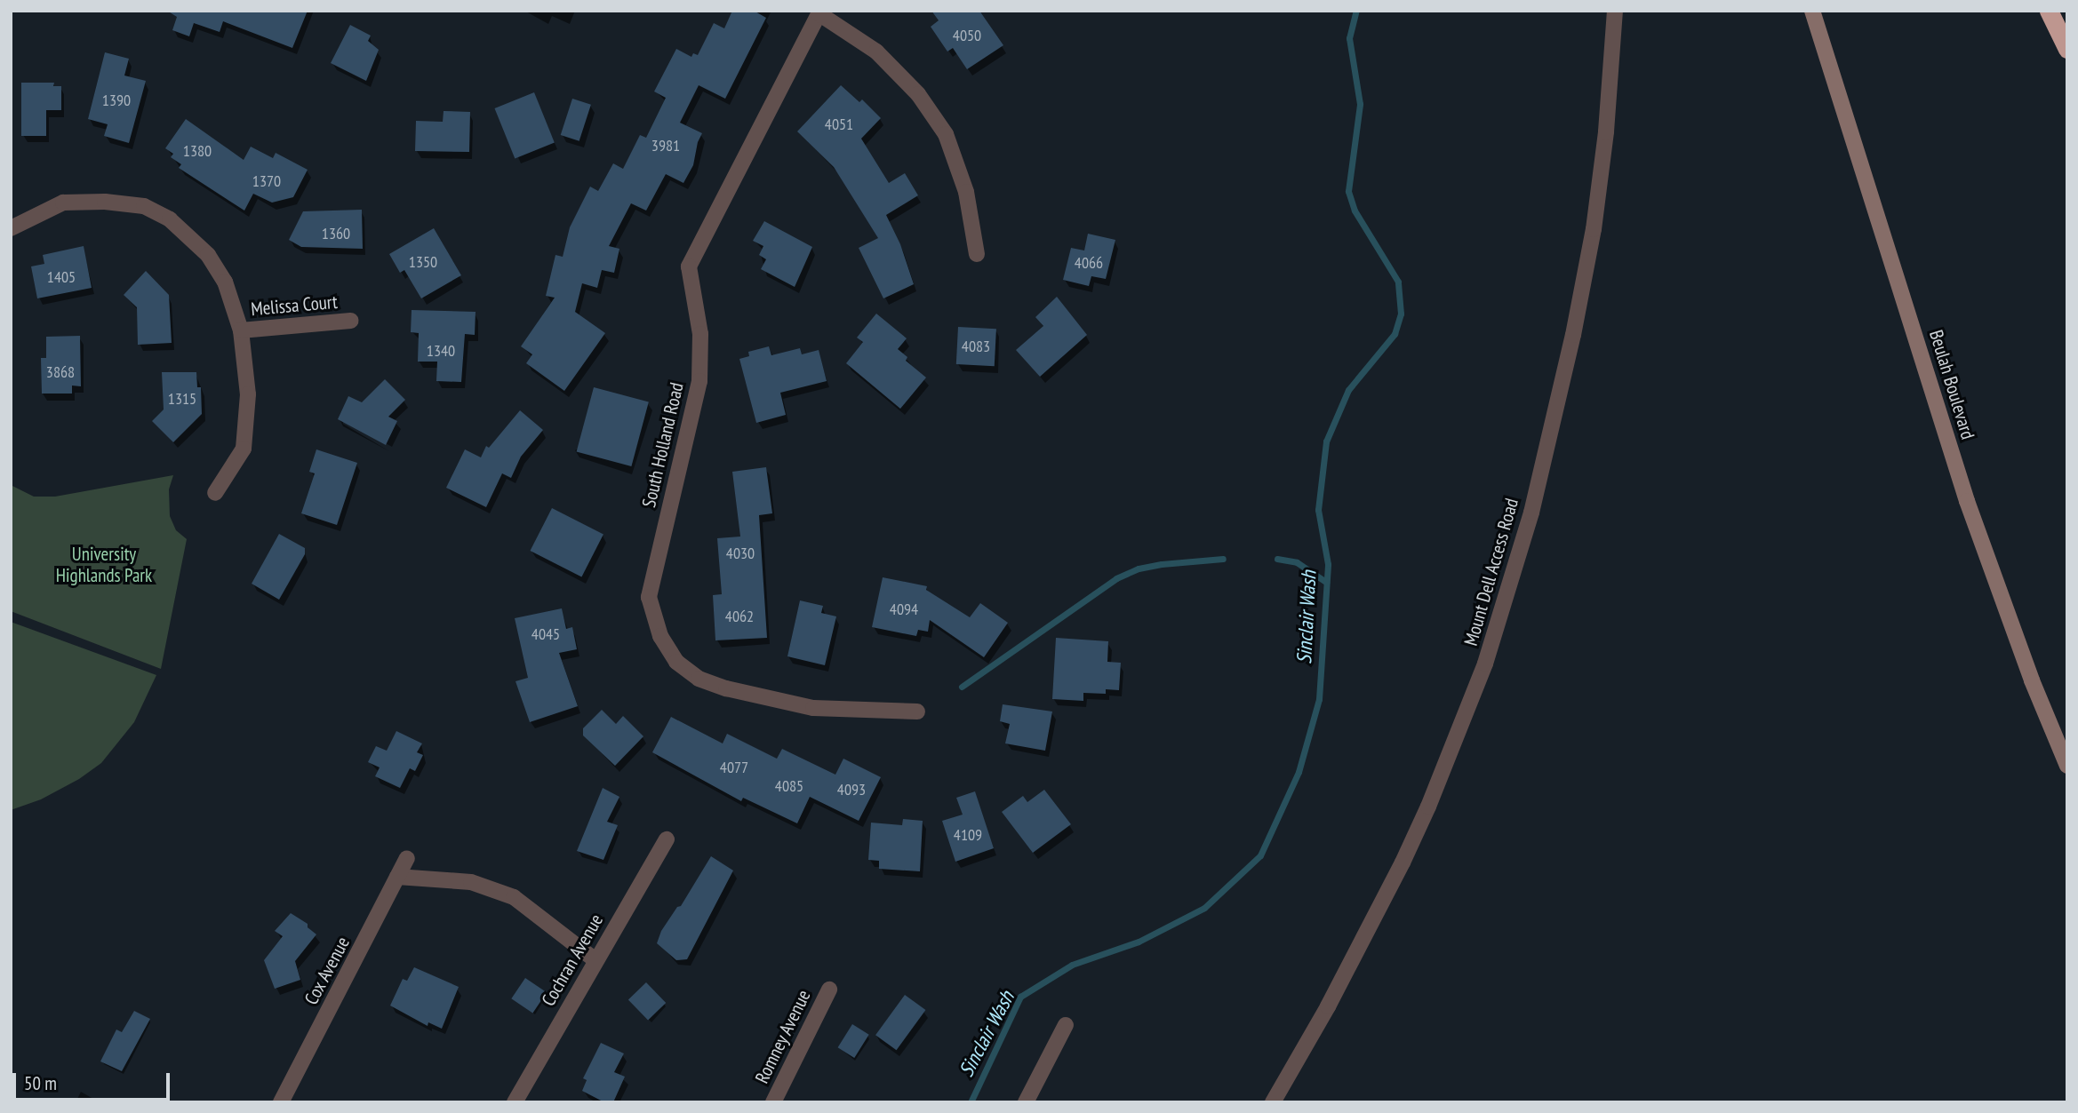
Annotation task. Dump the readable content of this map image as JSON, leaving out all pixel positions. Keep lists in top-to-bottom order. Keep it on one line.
{"streets":{"main road":["Beulah Boulevard"],"street":["Melissa Court","South Holland Road","Mount Dell Access Road","Cochran Avenue","Cox Avenue","Romney Avenue"]},"water":["Sinclair Wash"],"parks":["University Highlands Park"],"house_numbers":["4050","1390","4051","3981","1380","1370","1360","1350","4066","1405","4083","1340","3868","1315","4030","4094","4062","4045","4077","4085","4093","4109"],"scale_bar":"50 m"}
